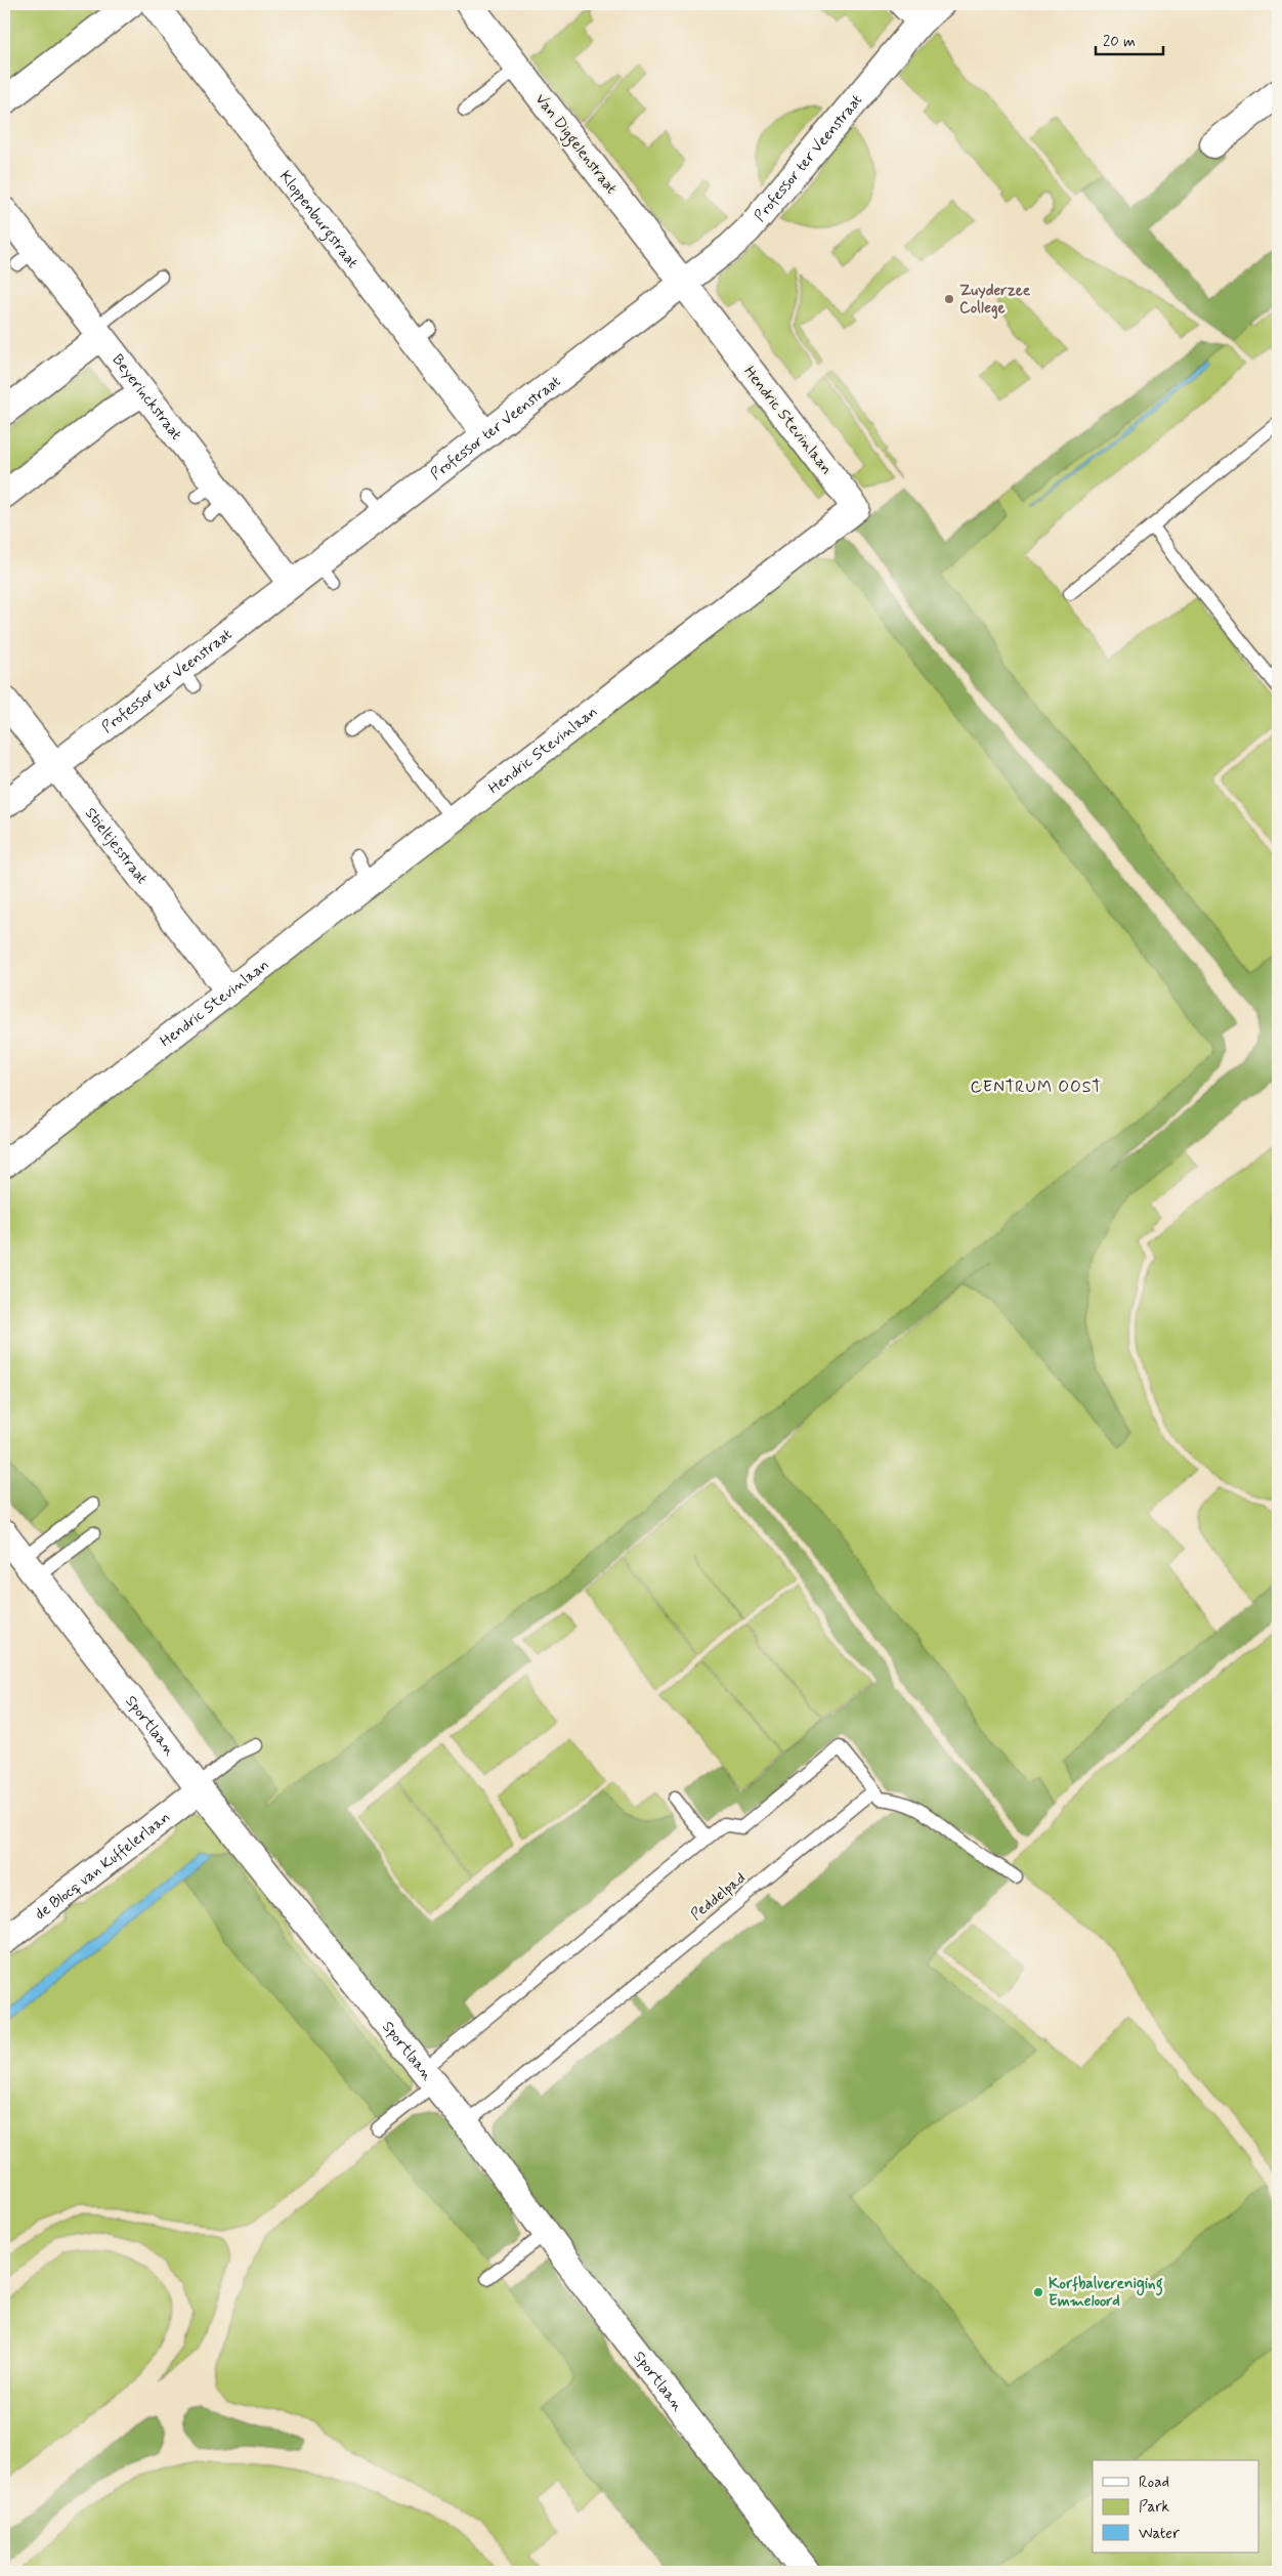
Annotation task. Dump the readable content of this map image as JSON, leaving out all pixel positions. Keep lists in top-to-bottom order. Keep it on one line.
{"streets":{"street":["Van Diggelenstraat","Professor ter Veenstraat","Kloppenburgstraat","Beyerinckstraat","Hendric Stevinlaan","Stieltjesstraat","Sportlaan","de Blocq van Kuffelerlaan"],"lane":["Peddelpad"]},"crossings":[["Van Diggelenstraat","Professor ter Veenstraat"],["Van Diggelenstraat","Hendric Stevinlaan"],["Professor ter Veenstraat","Kloppenburgstraat"],["Professor ter Veenstraat","Beyerinckstraat"],["Professor ter Veenstraat","Hendric Stevinlaan"],["Professor ter Veenstraat","Stieltjesstraat"],["Hendric Stevinlaan","Stieltjesstraat"],["Sportlaan","de Blocq van Kuffelerlaan"],["Sportlaan","Peddelpad"]],"districts":["CENTRUM OOST"],"places":["Zuyderzee College","Korfbalvereniging Emmeloord"],"legend":["Road","Park","Water"],"scale_bar":"20 m"}
